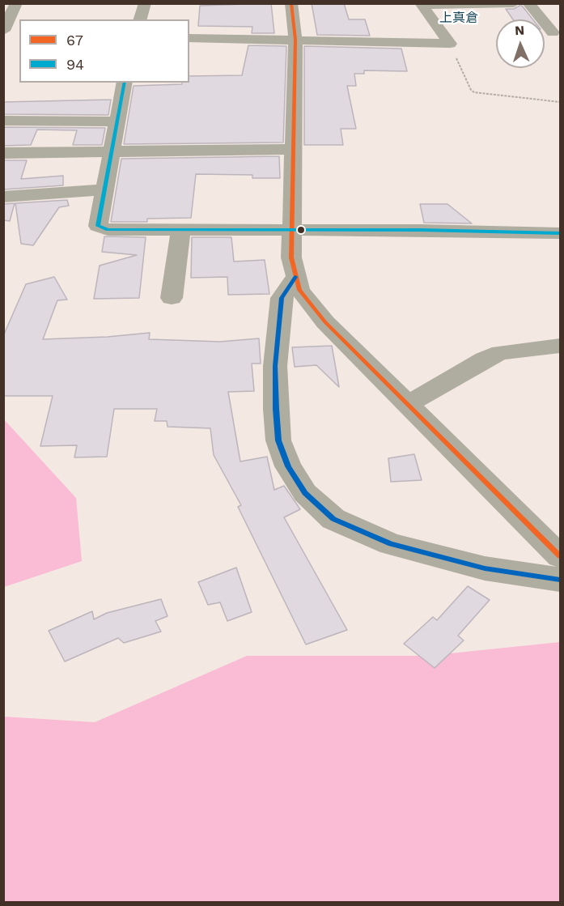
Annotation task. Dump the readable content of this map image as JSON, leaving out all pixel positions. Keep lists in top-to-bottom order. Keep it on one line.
{"districts":["上真倉"],"lines":["transit line 67","transit line 94"],"legend":["67","94"],"north":"top"}
